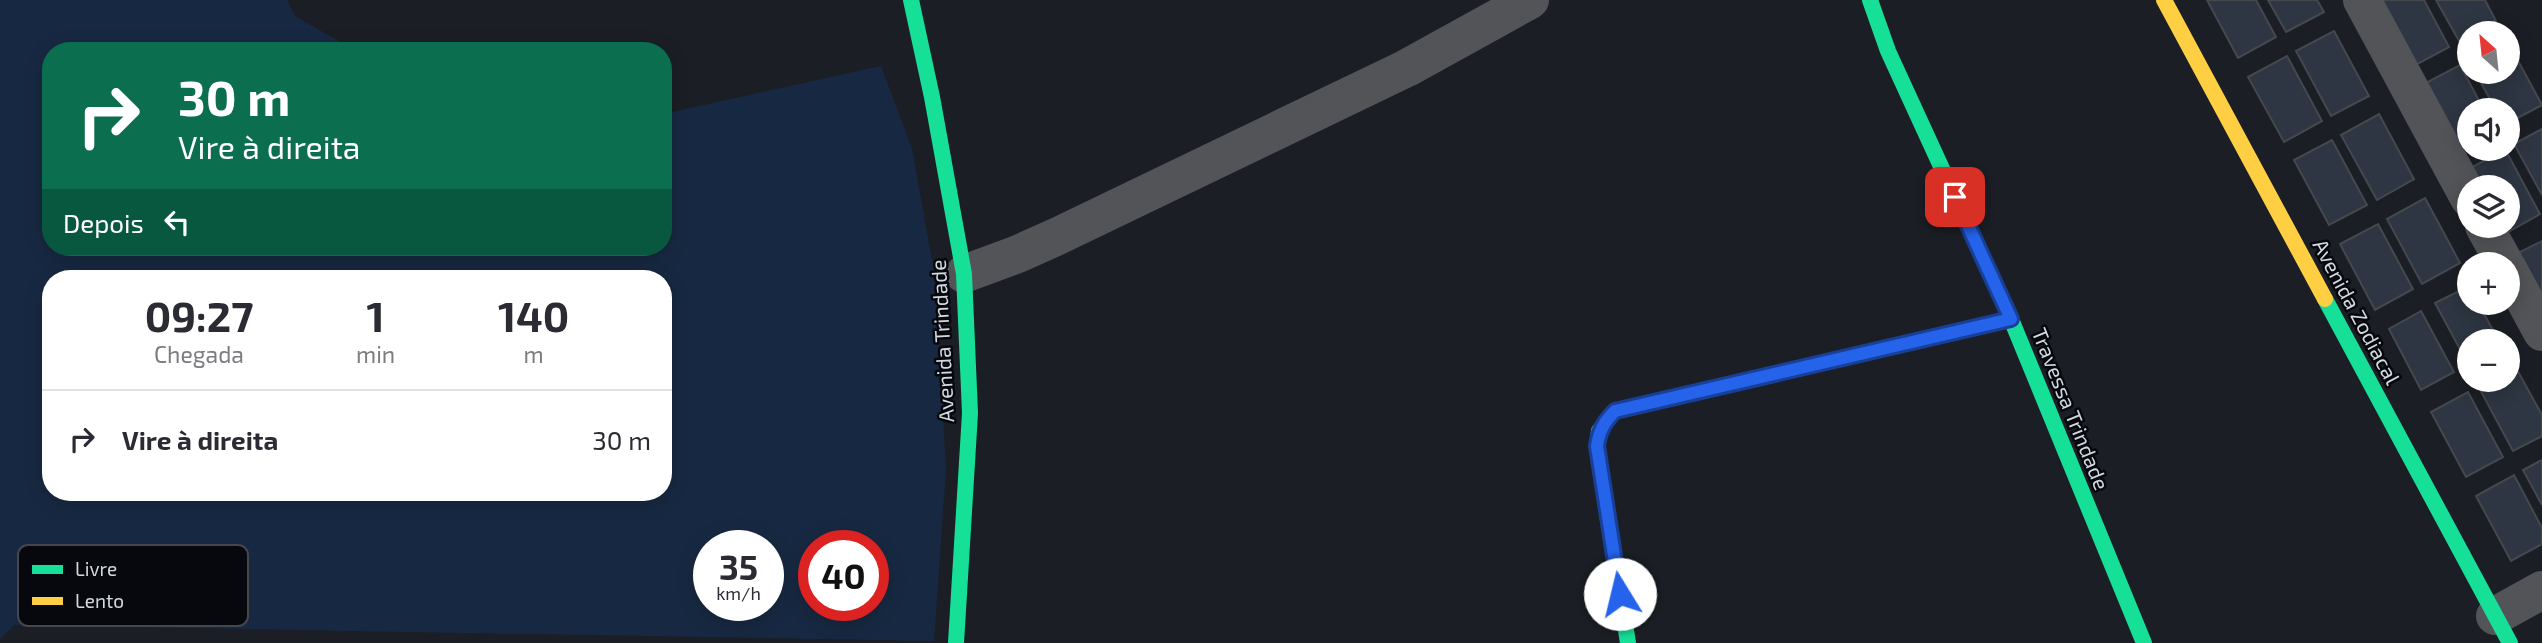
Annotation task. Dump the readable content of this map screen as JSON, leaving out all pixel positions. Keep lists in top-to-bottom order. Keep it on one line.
{"streets":{"street":["Avenida Zodiacal","Avenida Trindade","Travessa Trindade"]},"legend":["Livre","Lento"],"north":"top left","page":{"map_buttons":["+","−"],"turn":["30 m","Vire à direita"],"then":"Depois","eta":["09:27","Chegada","1","min","140","m"],"list":[{"name":"Vire à direita","value":"30 m"}],"speed":"35 km/h","limit":"40"}}
